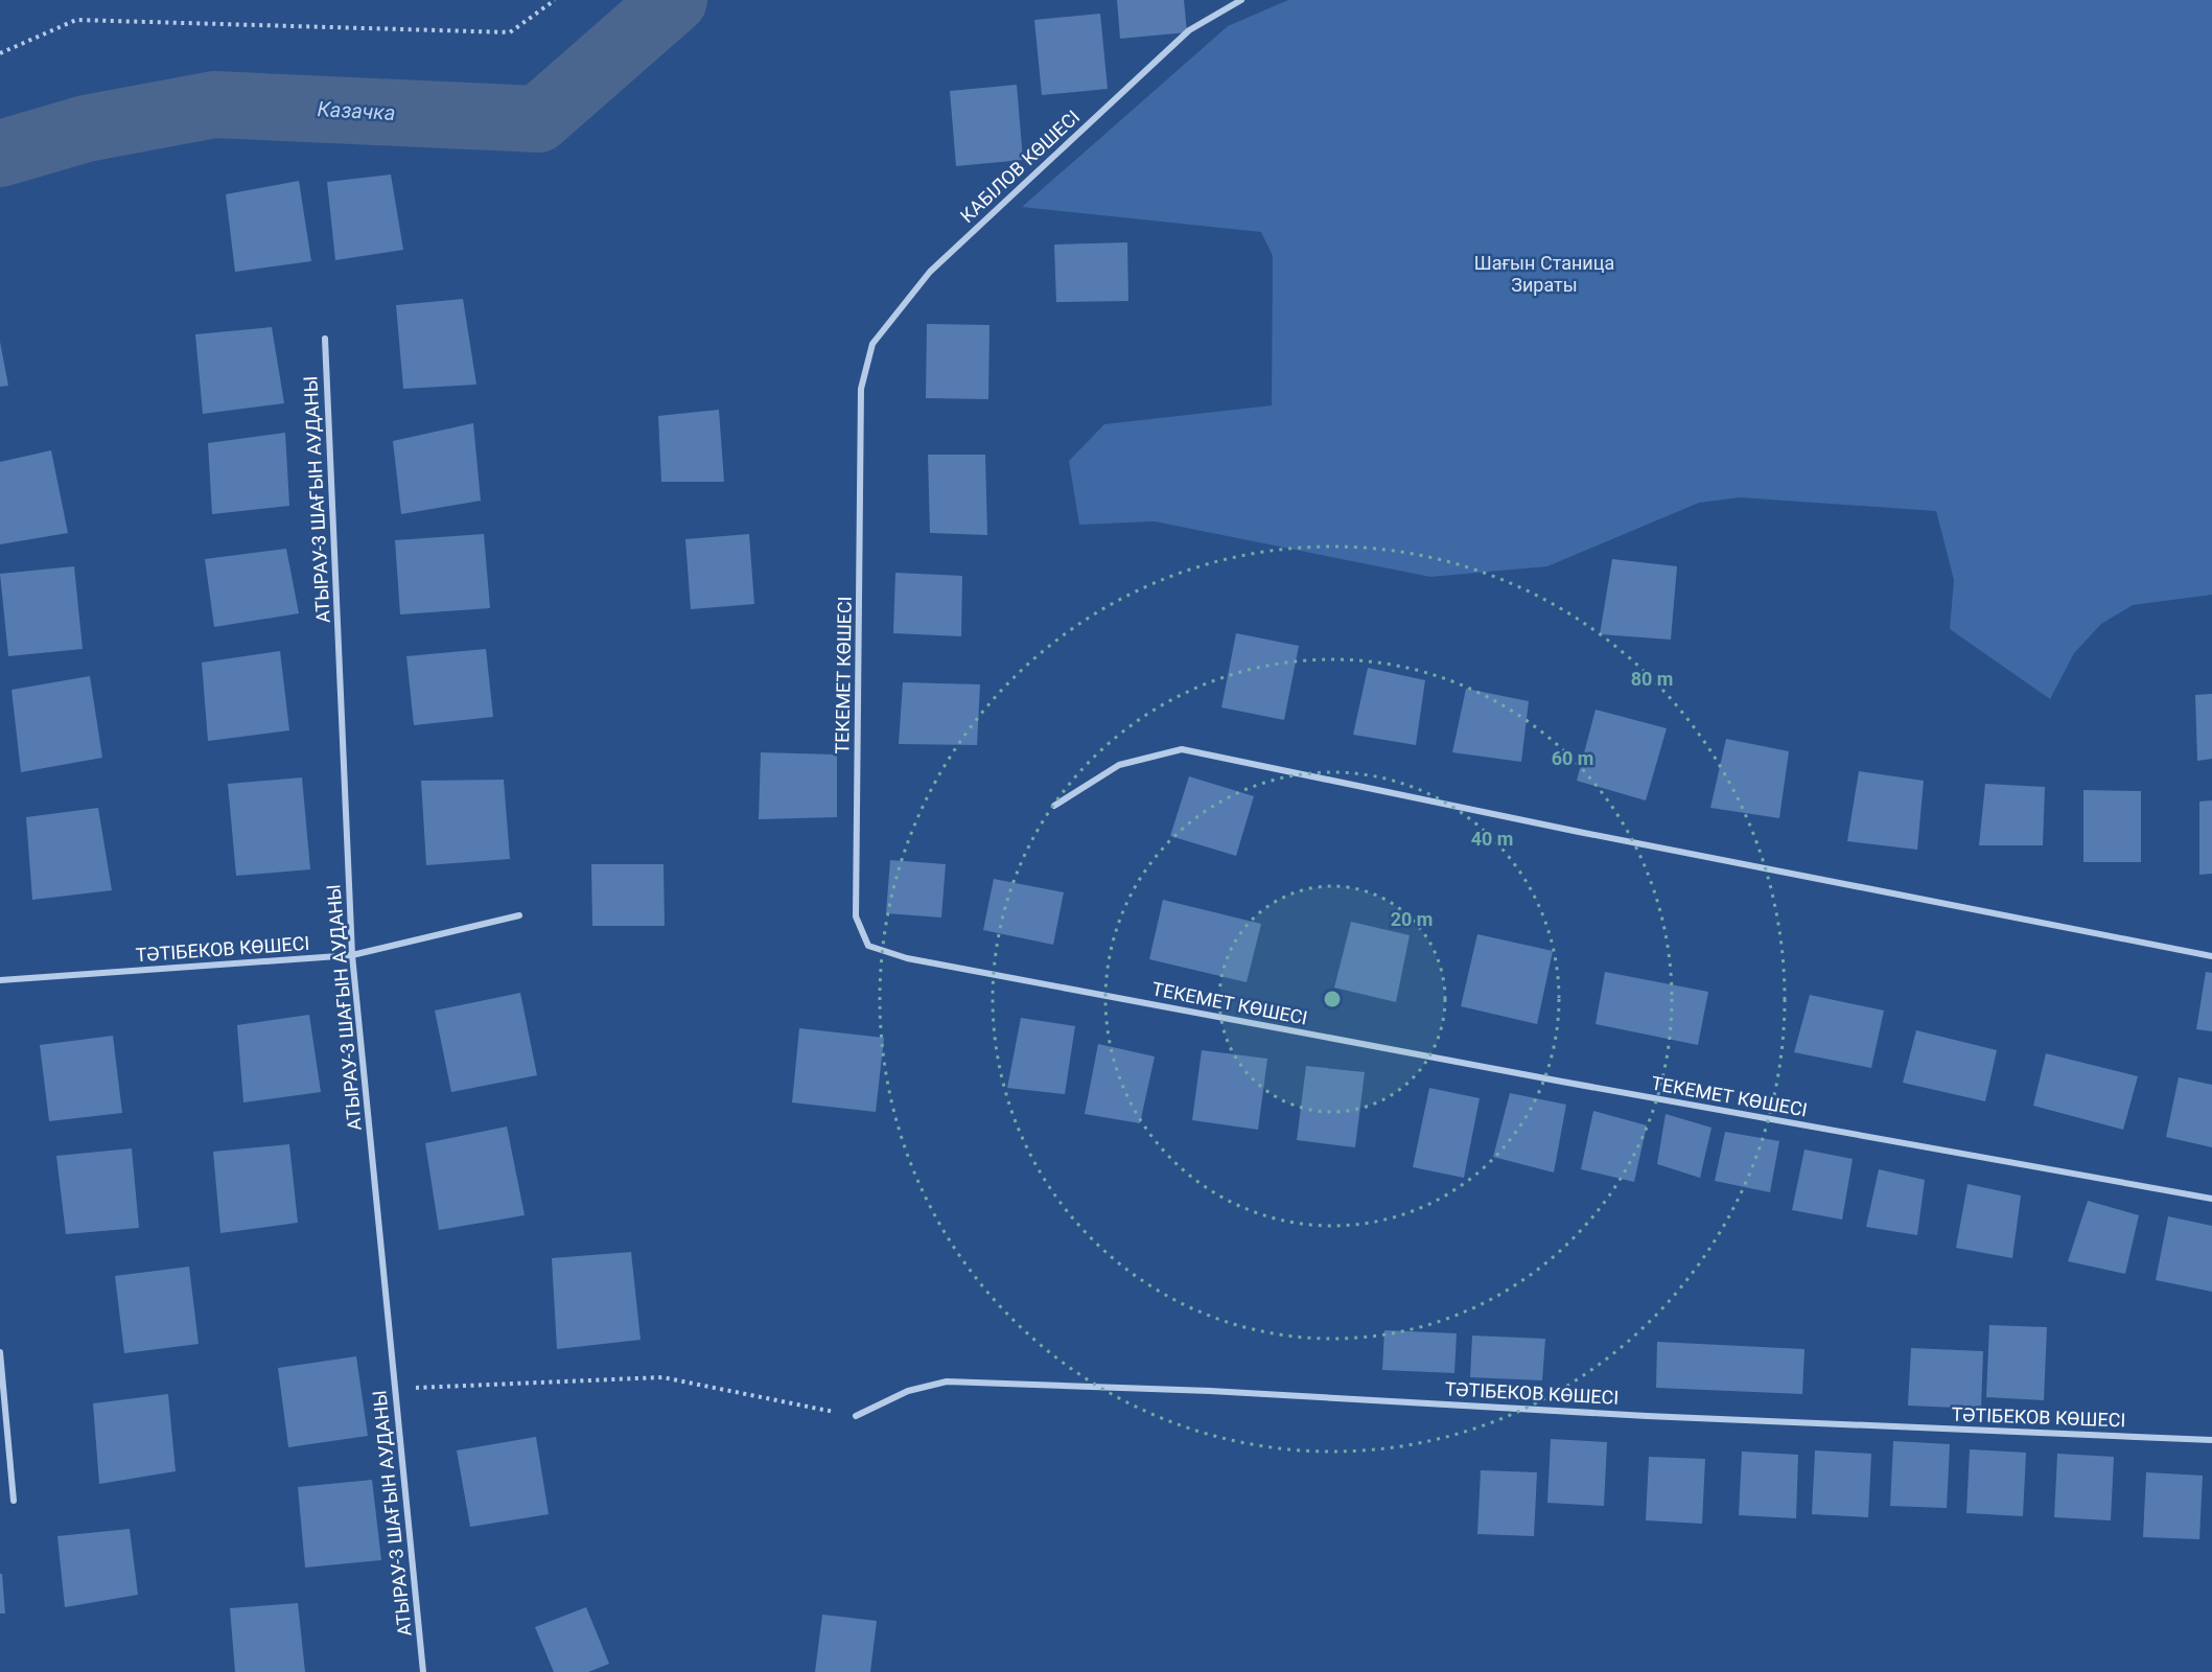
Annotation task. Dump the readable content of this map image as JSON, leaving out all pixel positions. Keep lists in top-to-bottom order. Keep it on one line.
{"streets":{"street":["КАБІЛОВ КӨШЕСІ","АТЫРАУ-3 ШАҒЫН АУДАНЫ","ТЕКЕМЕТ КӨШЕСІ","ТӘТІБЕКОВ КӨШЕСІ"]},"crossings":[["КАБІЛОВ КӨШЕСІ","ТЕКЕМЕТ КӨШЕСІ"],["АТЫРАУ-3 ШАҒЫН АУДАНЫ","ТӘТІБЕКОВ КӨШЕСІ"]],"water":["Казачка"],"parks":["Шағын Станица Зираты"],"rings":["80 m","60 m","40 m","20 m"]}
